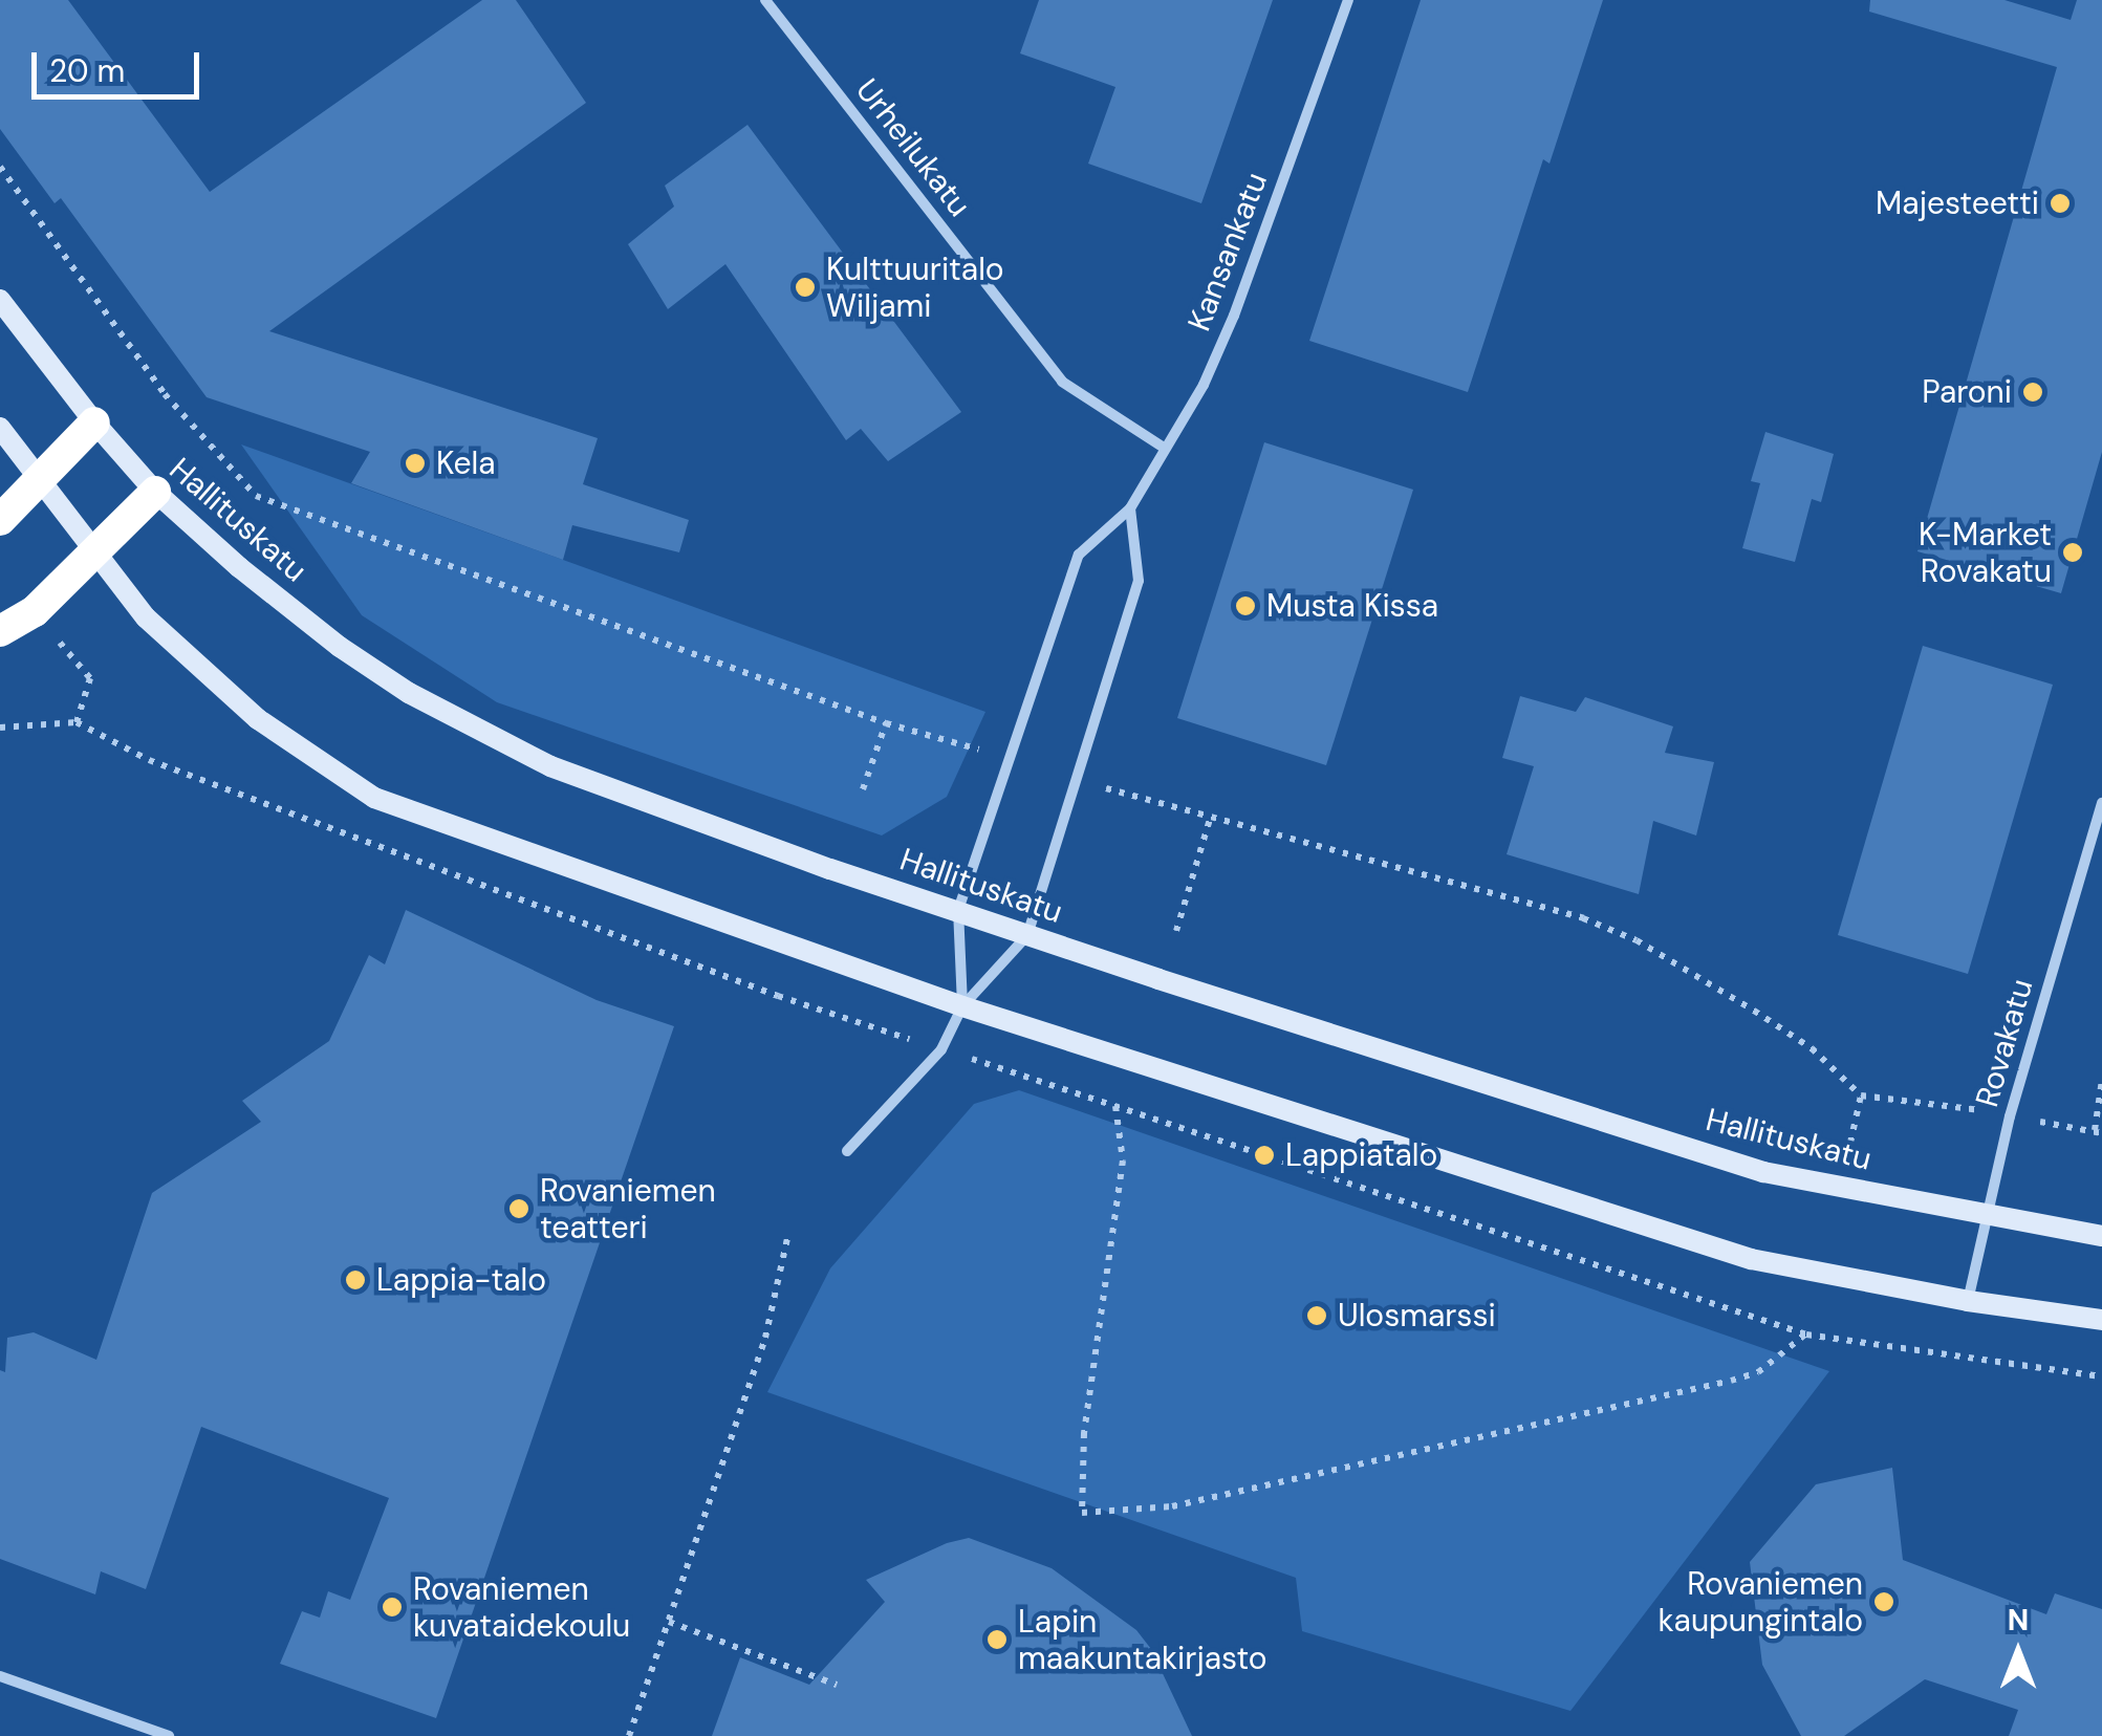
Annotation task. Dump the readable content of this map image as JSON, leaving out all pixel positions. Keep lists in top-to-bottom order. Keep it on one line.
{"streets":{"street":["Urheilukatu","Kansankatu","Hallituskatu","Rovakatu"]},"crossings":[["Urheilukatu","Kansankatu"],["Kansankatu","Hallituskatu"],["Hallituskatu","Rovakatu"]],"places":["Majesteetti","Kulttuuritalo Wiljami","Paroni","Kela","K-Market Rovakatu","Musta Kissa","Lappiatalo","Rovaniemen teatteri","Lappia-talo","Ulosmarssi","Rovaniemen kaupungintalo","Rovaniemen kuvataidekoulu","Lapin maakuntakirjasto"],"scale_bar":"20 m","north":"top"}
